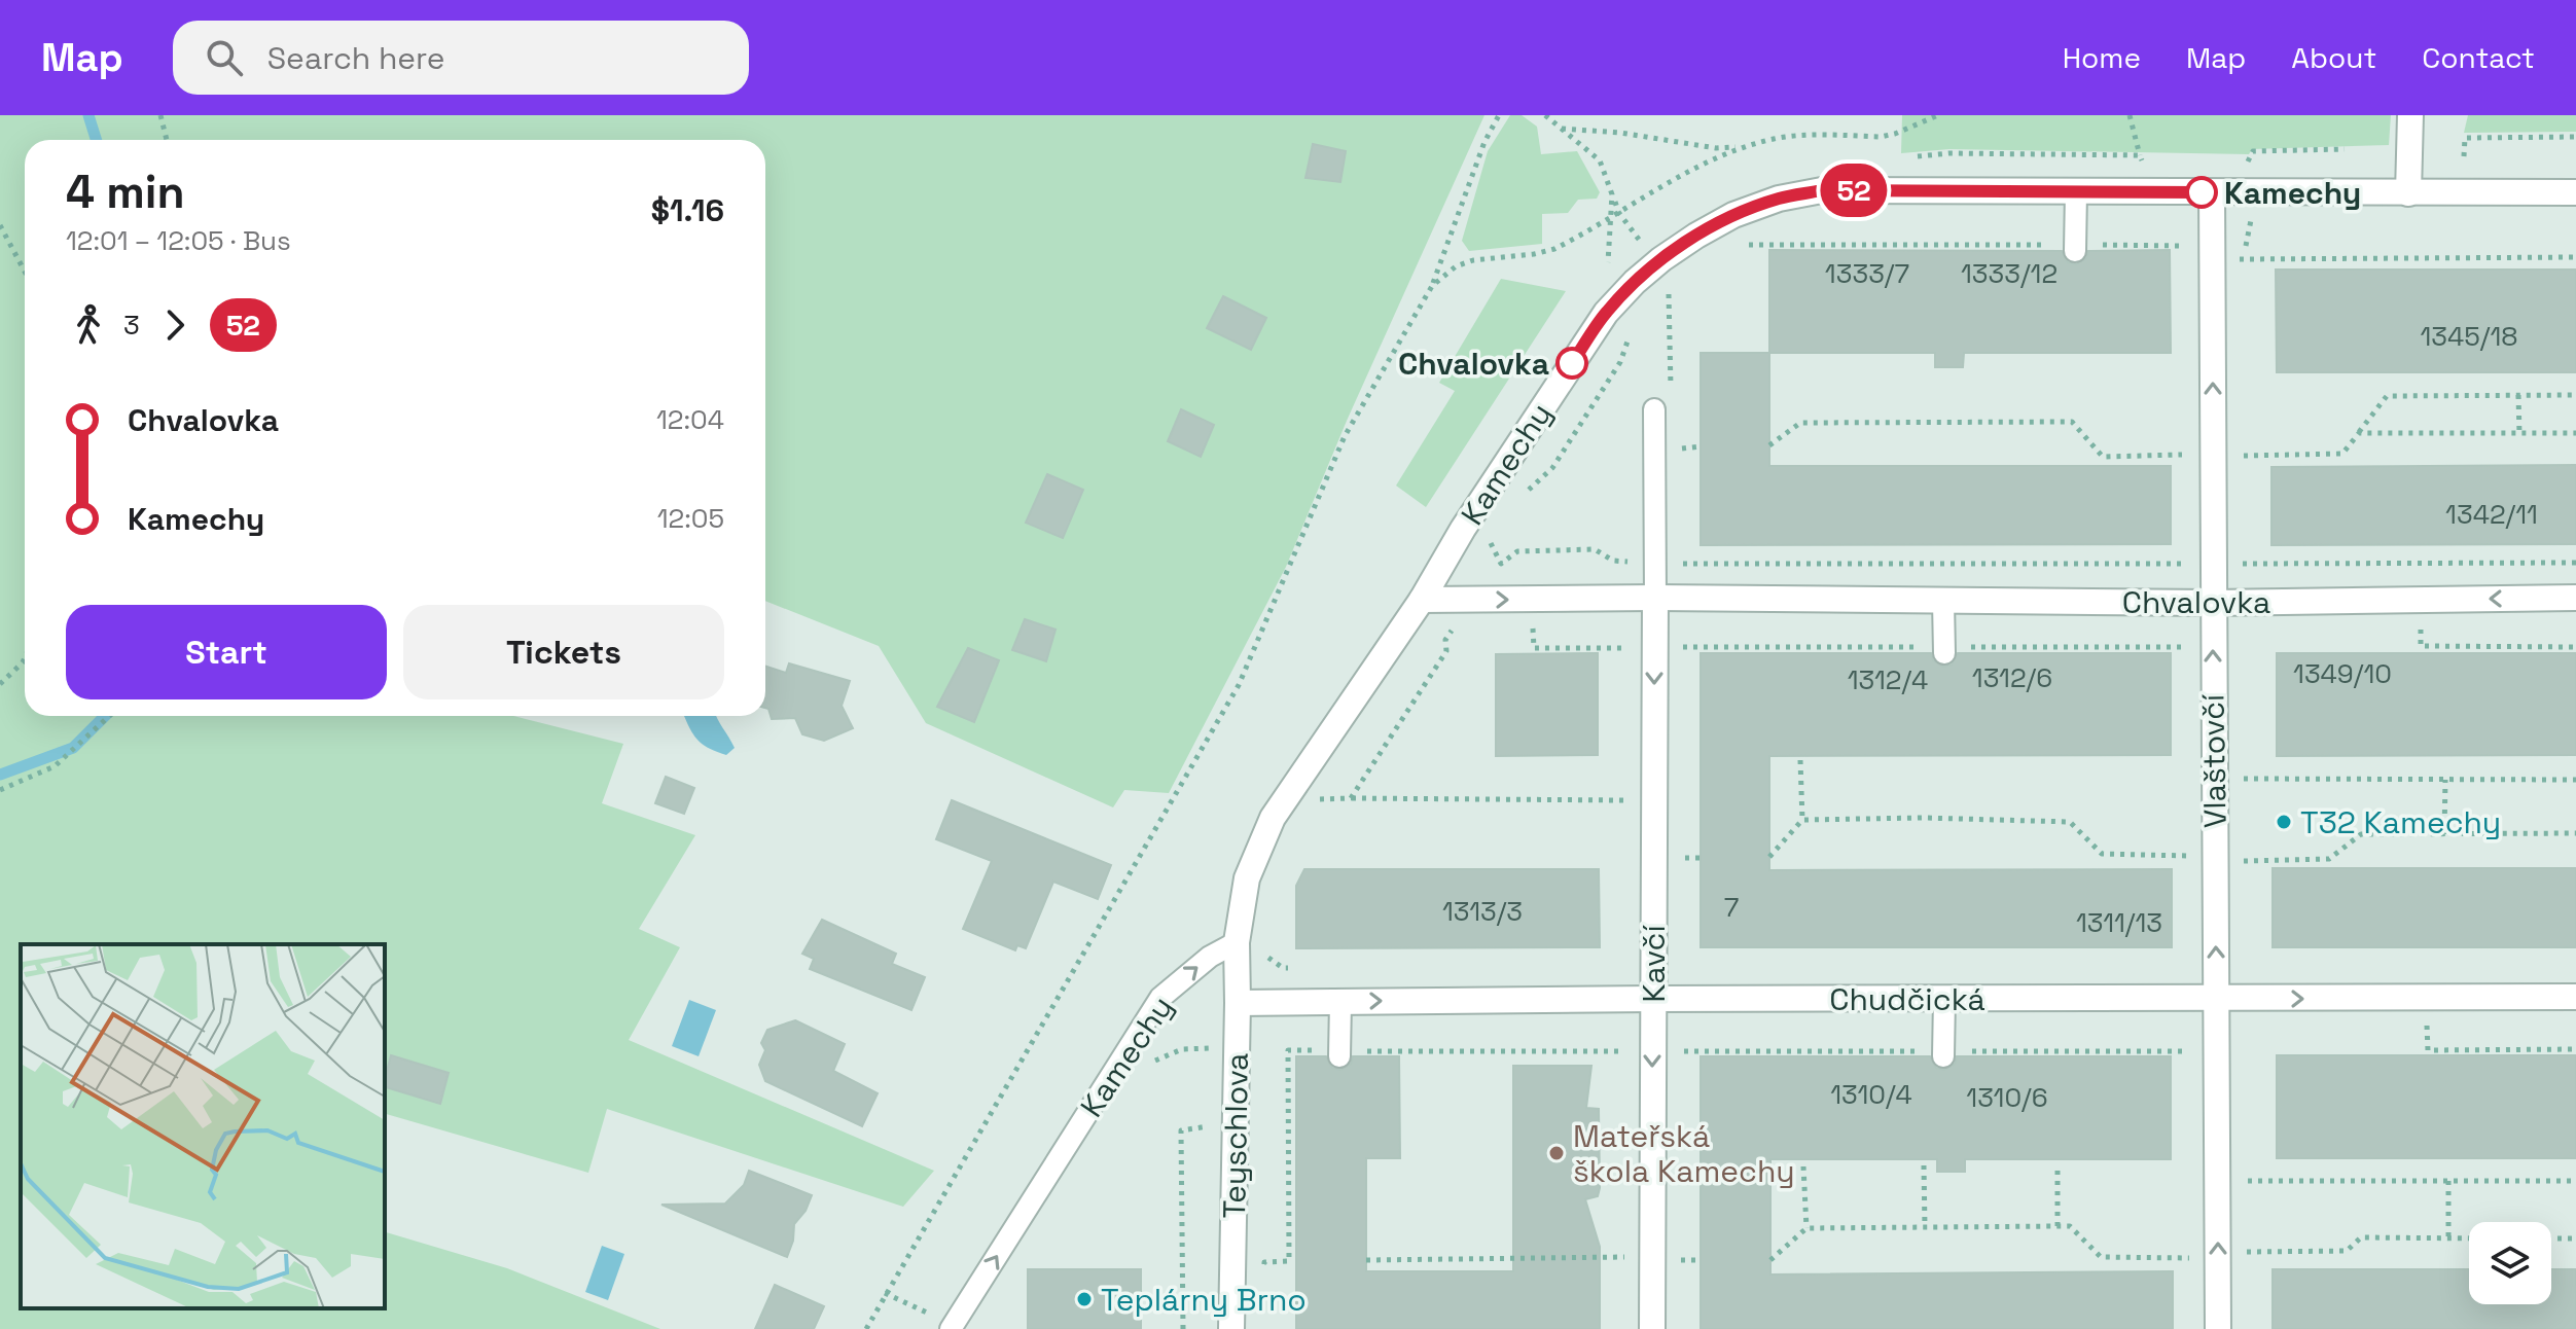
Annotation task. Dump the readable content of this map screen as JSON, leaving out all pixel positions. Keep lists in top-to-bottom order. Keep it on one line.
{"streets":{"street":["Kamechy","Chvalovka","Vlaštovčí","Kavčí","Chudčická","Teyschlova"]},"crossings":[["Kamechy","Chvalovka"],["Kamechy","Vlaštovčí"],["Kamechy","Teyschlova"],["Chvalovka","Vlaštovčí"],["Chvalovka","Kavčí"],["Vlaštovčí","Chudčická"],["Kavčí","Chudčická"],["Chudčická","Teyschlova"]],"one_way":["Vlaštovčí","Kavčí","Chudčická"],"places":["Kamechy","Chvalovka","T32 Kamechy","Mateřská škola Kamechy","Teplárny Brno"],"lines":["bus line 52"],"house_numbers":["1333/7","1333/12","1345/18","1342/11","1349/10","1312/6","1312/4","7","1313/3","1311/13","1310/4","1310/6"],"page":{"header":"Map","search":"Search here","nav":["Home","Map","About","Contact"],"on_map":"52","heading":["4 min","12:01 – 12:05 · Bus","$1.16"],"legs":["3","52"],"list":[{"name":"Chvalovka","value":"12:04"},{"name":"Kamechy","value":"12:05"}],"buttons":["Start","Tickets"]}}
